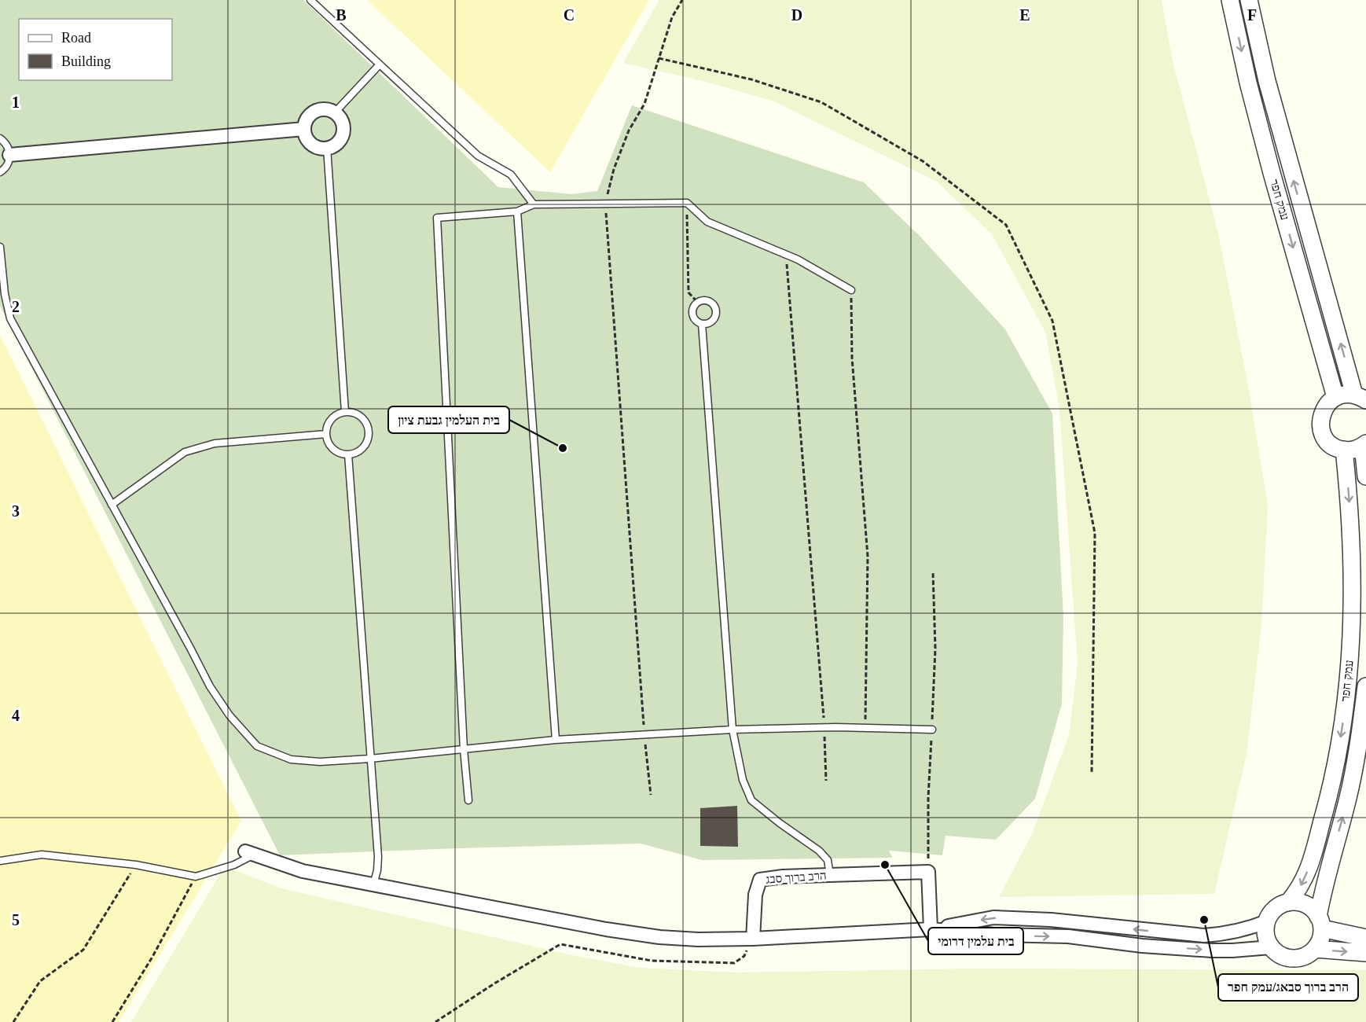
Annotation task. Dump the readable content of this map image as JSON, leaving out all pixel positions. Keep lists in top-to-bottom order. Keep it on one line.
{"streets":{"street":["עמק חפר","הרב ברוך סבג"]},"places":["בית העלמין גבעת ציון","בית עלמין דרומי","הרב ברוך סבאג/עמק חפר"],"legend":["Road","Building"],"grid":{"columns":["B","C","D","E","F"],"rows":["1","2","3","4","5"]}}
